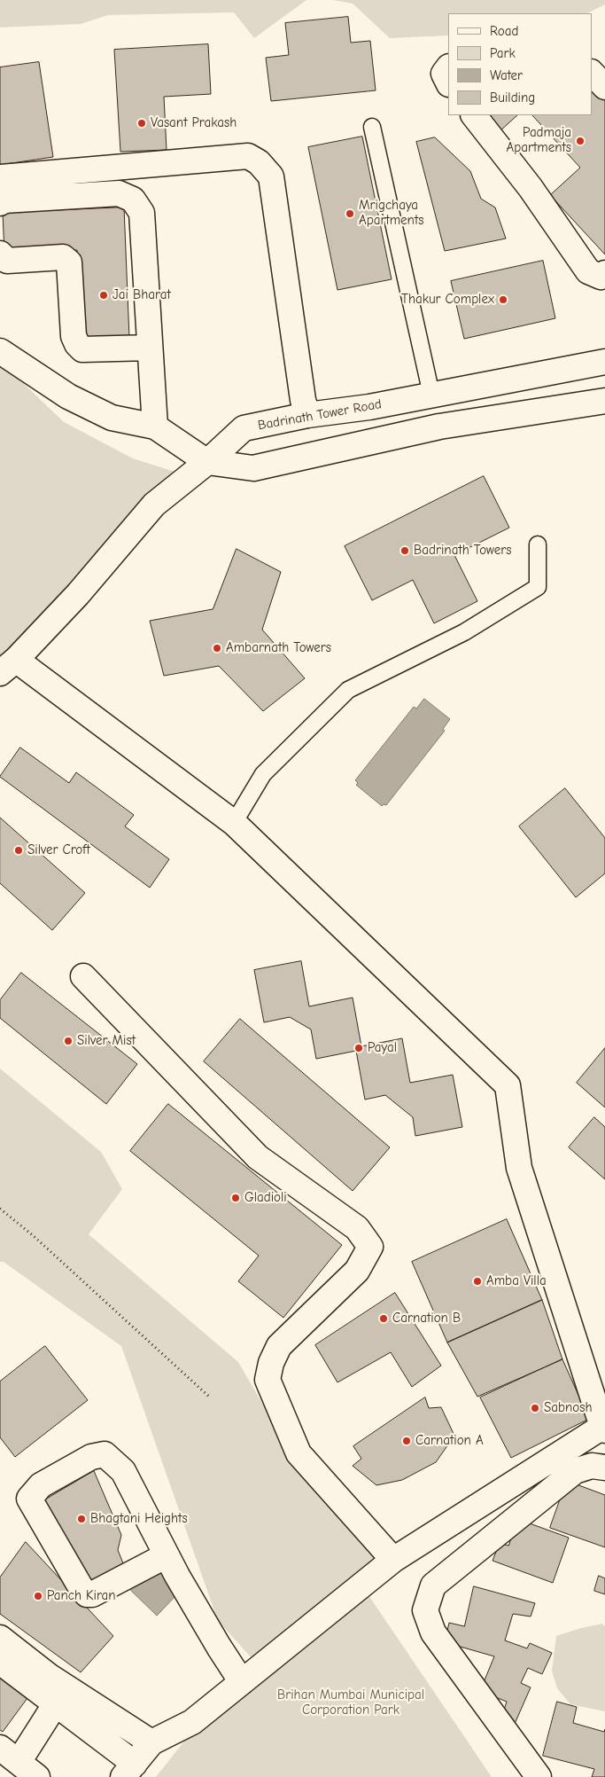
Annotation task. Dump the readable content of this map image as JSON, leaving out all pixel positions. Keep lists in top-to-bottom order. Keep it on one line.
{"streets":{"street":["Badrinath Tower Road"]},"parks":["Brihan Mumbai Municipal Corporation Park"],"places":["Vasant Prakash","Padmaja Apartments","Mrigchaya Apartments","Jai Bharat","Thakur Complex","Badrinath Towers","Ambarnath Towers","Silver Croft","Silver Mist","Payal","Gladioli","Amba Villa","Carnation B","Sabnosh","Carnation A","Bhagtani Heights","Panch Kiran"],"legend":["Road","Park","Water","Building"]}
